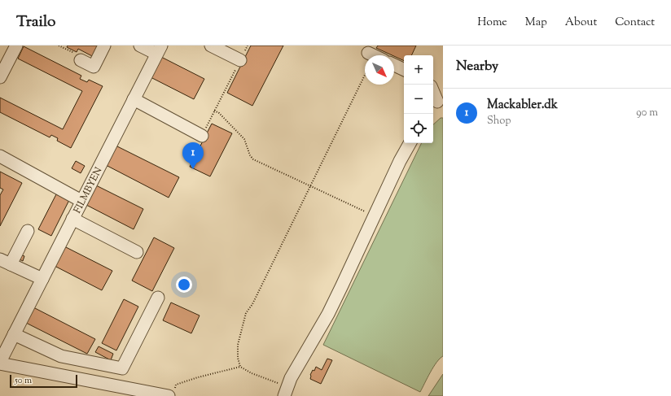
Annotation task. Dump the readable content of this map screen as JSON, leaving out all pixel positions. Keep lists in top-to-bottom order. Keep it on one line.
{"streets":{"street":["FILMBYEN"]},"scale_bar":"50 m","north":"bottom right","page":{"header":"Trailo","nav":["Home","Map","About","Contact"],"heading":"Nearby","map_buttons":["+","−"],"list":[{"mark":"1","name":"Mackabler.dk","note":"Shop","value":"90 m"}],"pins":"1","scale":"50 m"}}
